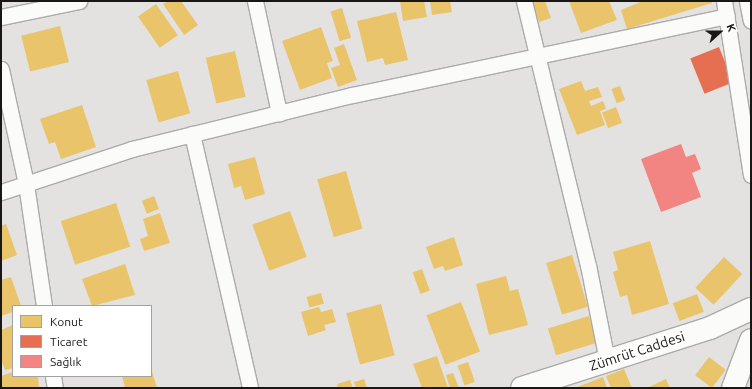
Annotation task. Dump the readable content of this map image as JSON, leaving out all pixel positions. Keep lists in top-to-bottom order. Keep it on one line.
{"streets":{"street":["Zümrüt Caddesi"]},"legend":["Konut","Ticaret","Sağlık"],"north":"right"}
